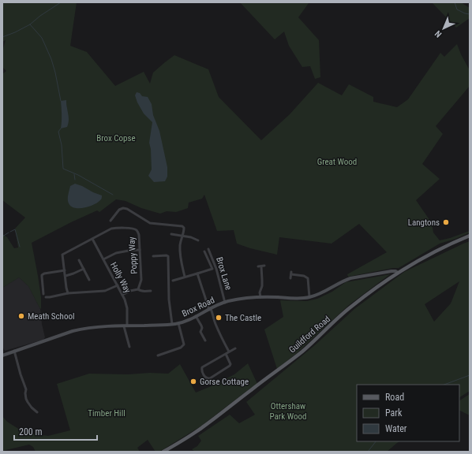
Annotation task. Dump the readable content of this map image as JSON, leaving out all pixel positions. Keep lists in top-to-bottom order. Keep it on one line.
{"streets":{"main road":["Guildford Road"],"street":["Poppy Way","Brox Lane","Holly Way","Brox Road"]},"crossings":[["Poppy Way","Holly Way"],["Brox Lane","Brox Road"],["Holly Way","Brox Road"],["Brox Road","Guildford Road"]],"parks":["Brox Copse","Great Wood","Ottershaw Park Wood","Timber Hill"],"places":["Langtons","Meath School","The Castle","Gorse Cottage"],"legend":["Road","Park","Water"],"scale_bar":"200 m","north":"bottom left"}
